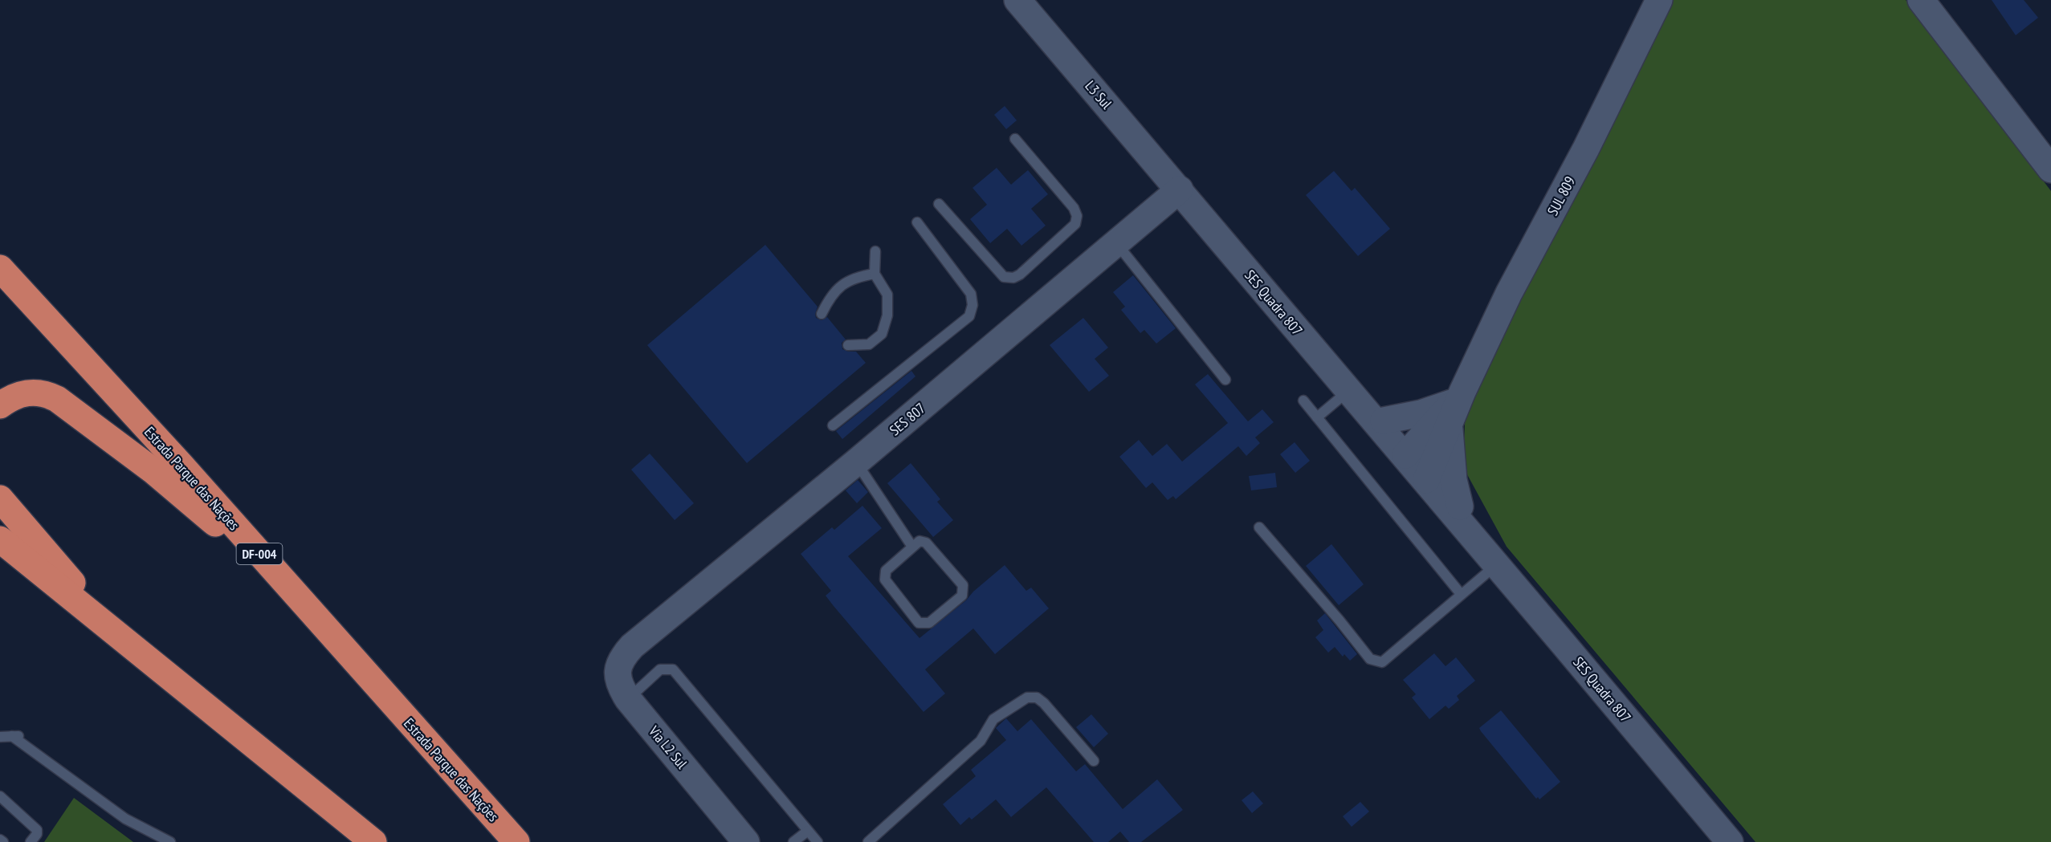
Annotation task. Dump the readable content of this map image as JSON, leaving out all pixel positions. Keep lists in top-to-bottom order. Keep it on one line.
{"streets":{"highway":["Estrada Parque das Nações","DF-004"],"street":["L3 Sul","SUL 809","SES Quadra 807","SES 807","Via L2 Sul"]},"crossings":[["L3 Sul","SES Quadra 807"],["L3 Sul","SES 807"],["SUL 809","SES Quadra 807"],["SES Quadra 807","SES 807"],["SES 807","Via L2 Sul"]]}
